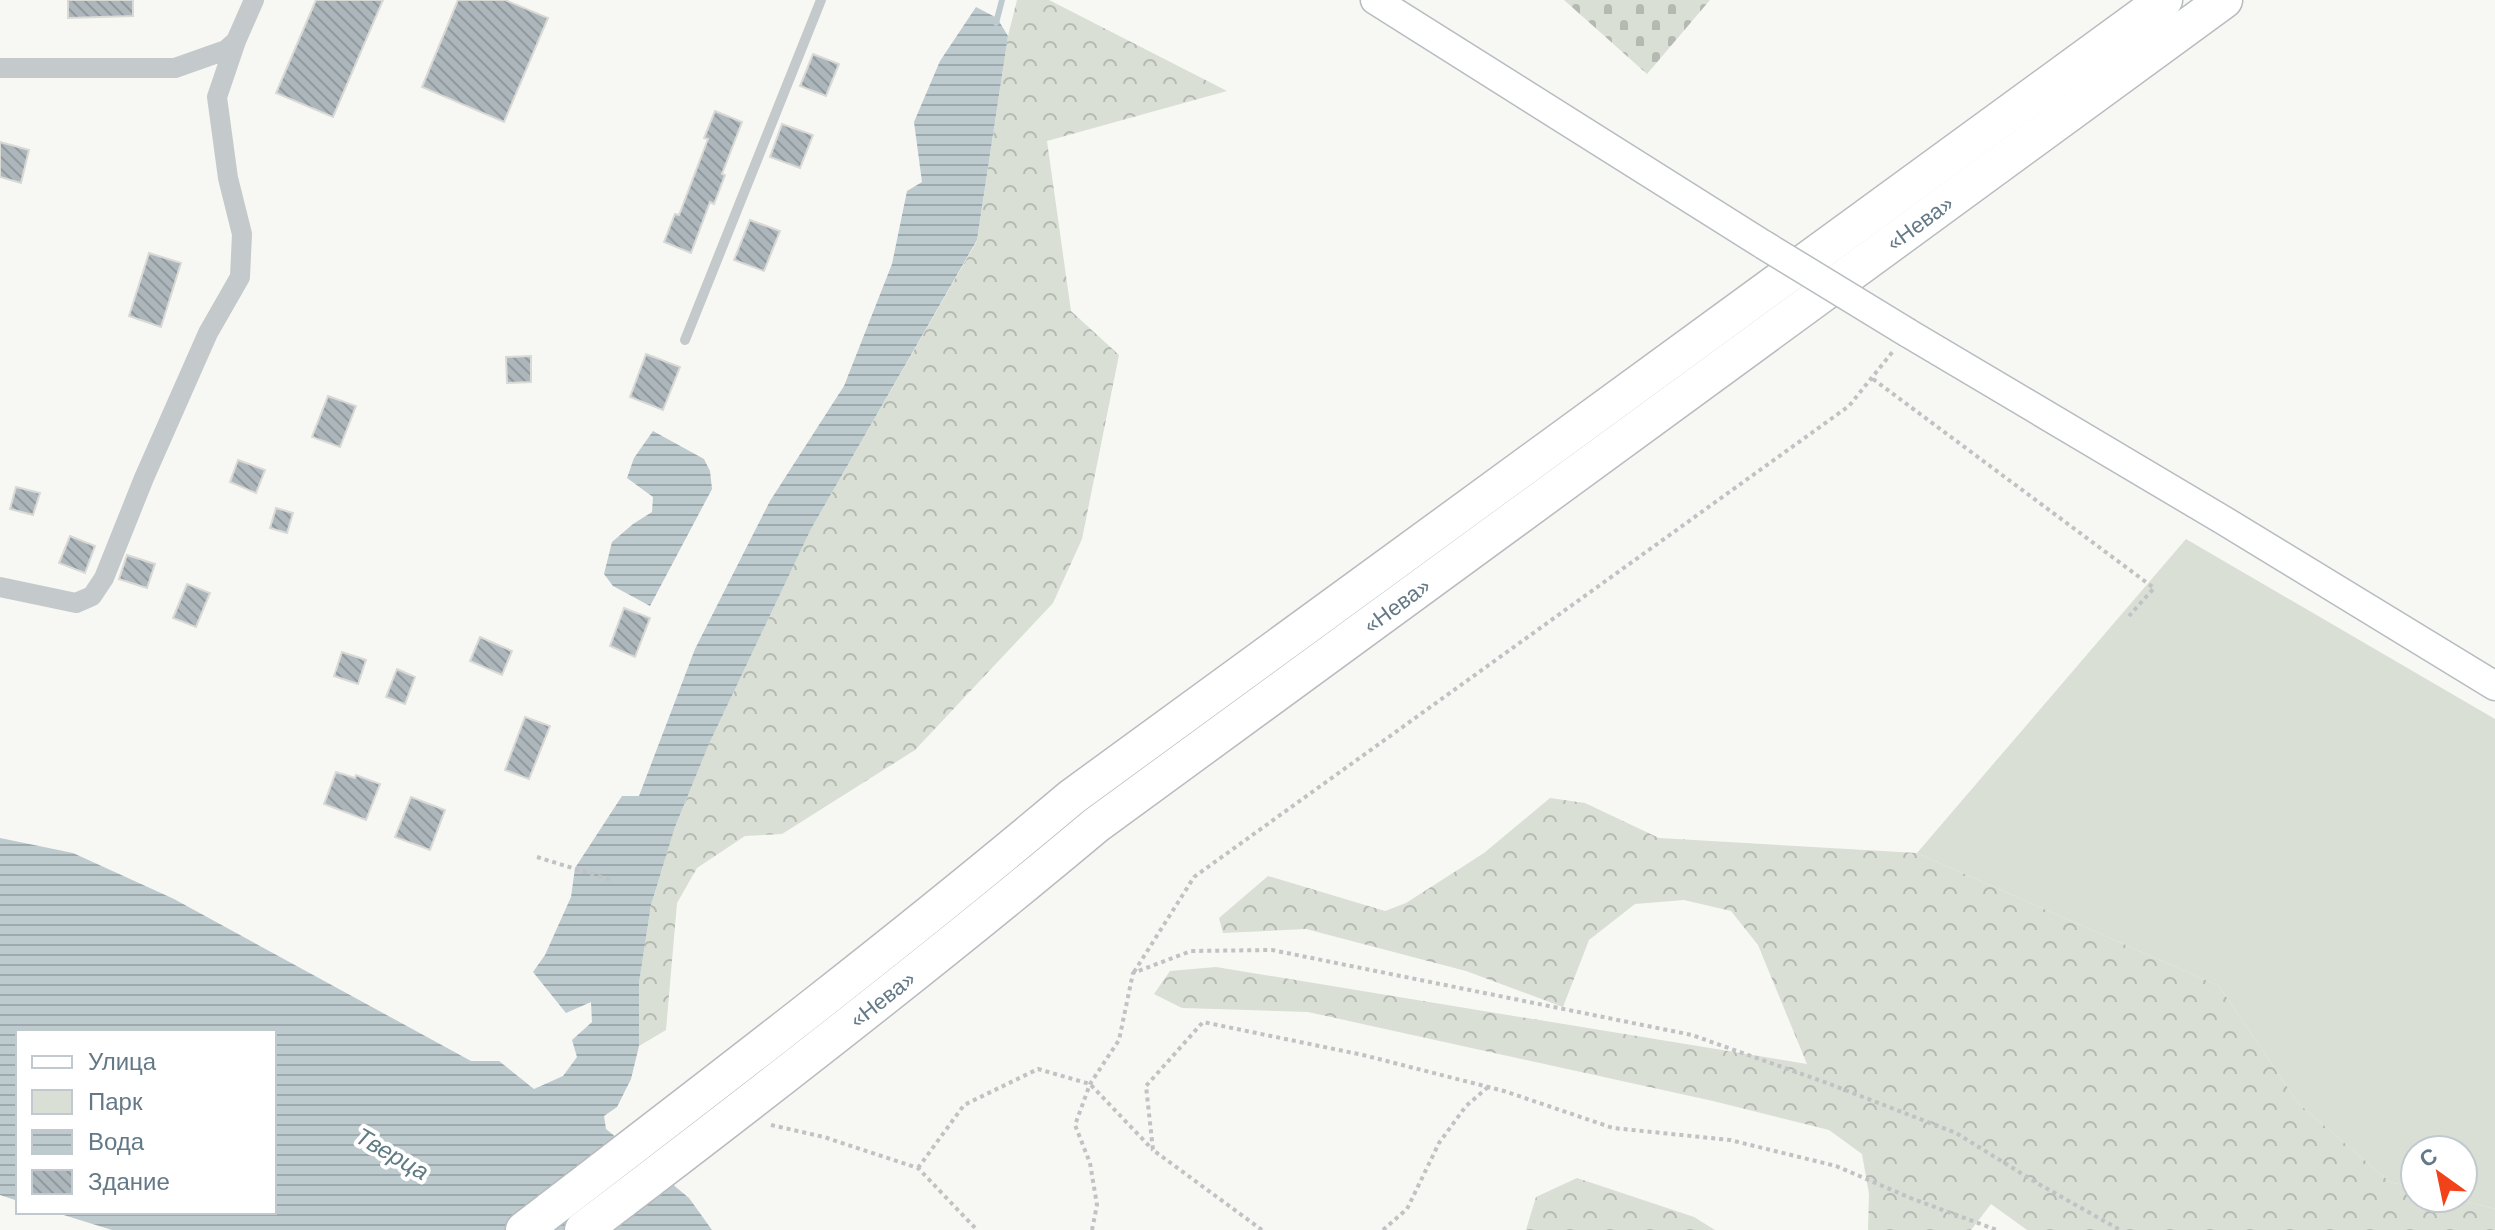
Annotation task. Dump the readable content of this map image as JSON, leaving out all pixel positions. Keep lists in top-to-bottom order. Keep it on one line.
{"streets":{"highway":["«Нева»"]},"water":["Тверца"],"legend":["Улица","Парк","Вода","Здание"],"north":"top left"}
